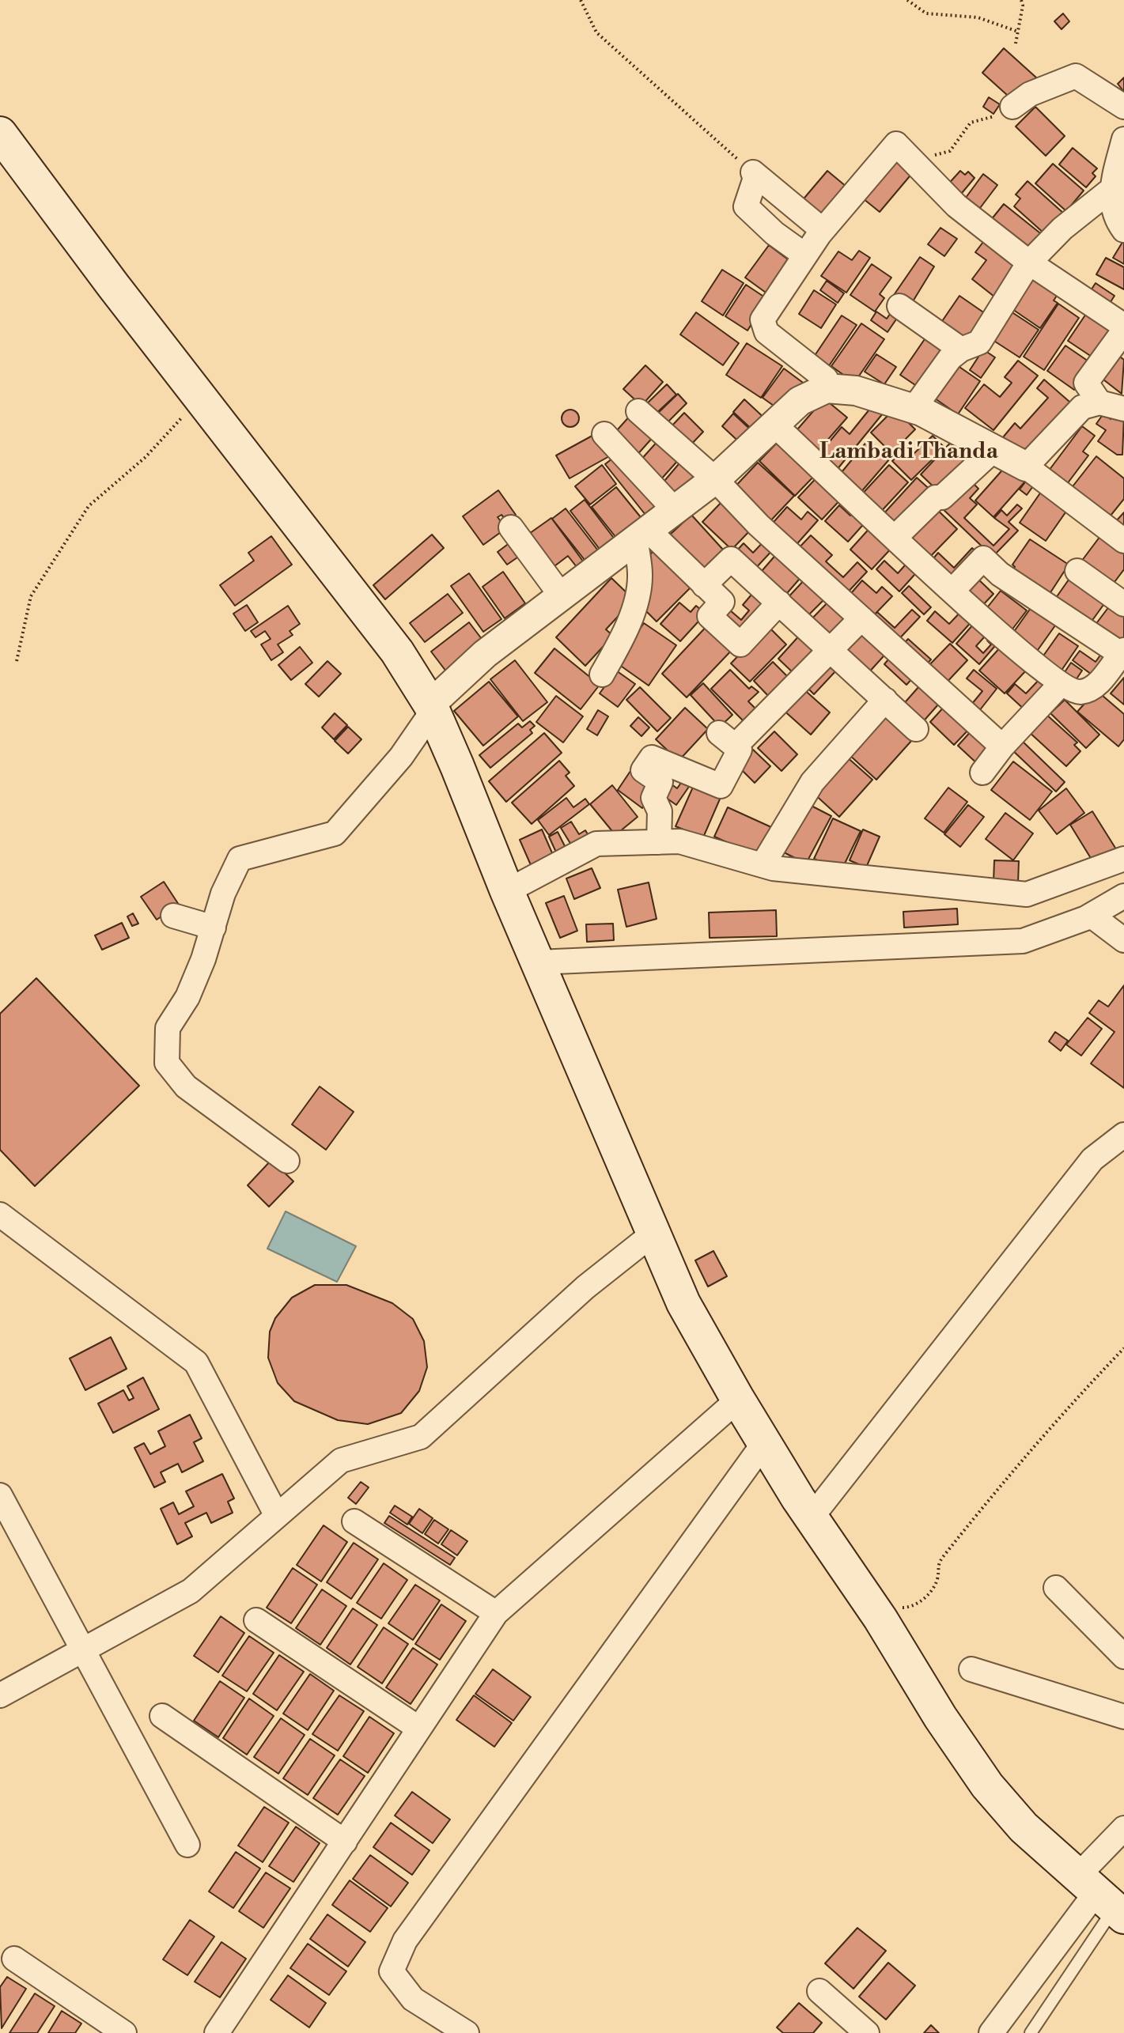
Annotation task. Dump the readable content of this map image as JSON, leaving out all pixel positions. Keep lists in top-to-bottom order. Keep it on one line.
{"districts":["Lambadi Thanda"]}
